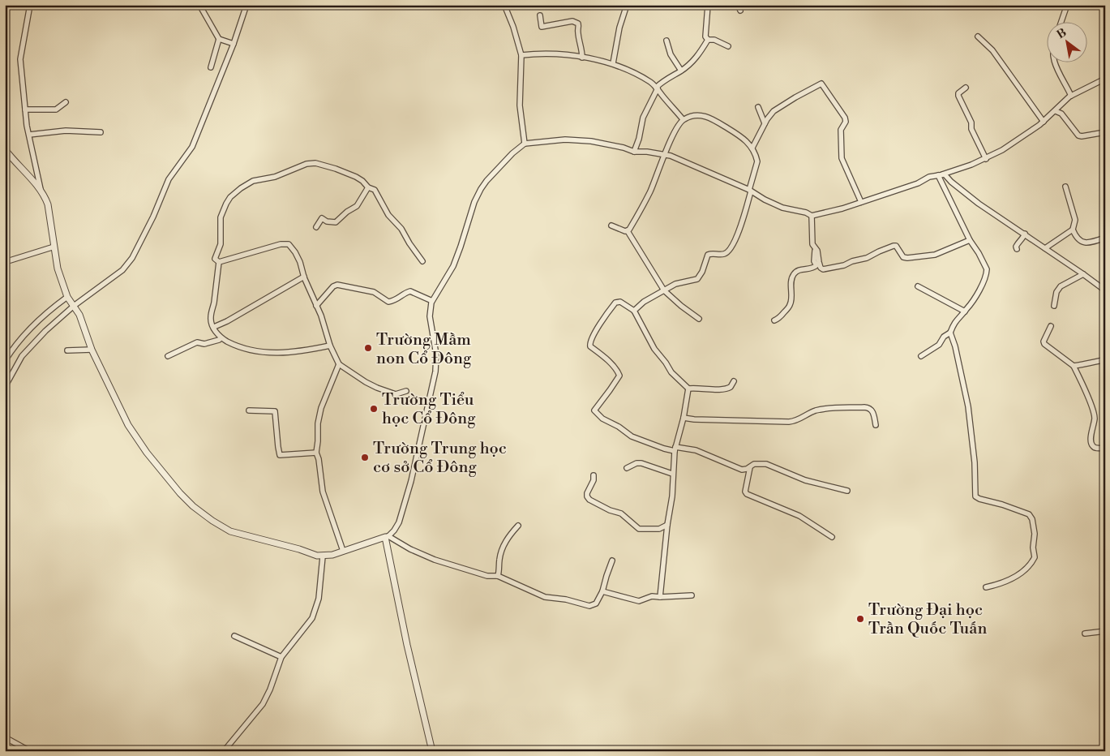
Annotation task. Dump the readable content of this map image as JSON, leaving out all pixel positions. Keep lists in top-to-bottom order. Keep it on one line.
{"places":["Trường Mầm non Cổ Đông","Trường Tiểu học Cổ Đông","Trường Trung học cơ sở Cổ Đông","Trường Đại học Trần Quốc Tuấn"],"north":"top left"}
